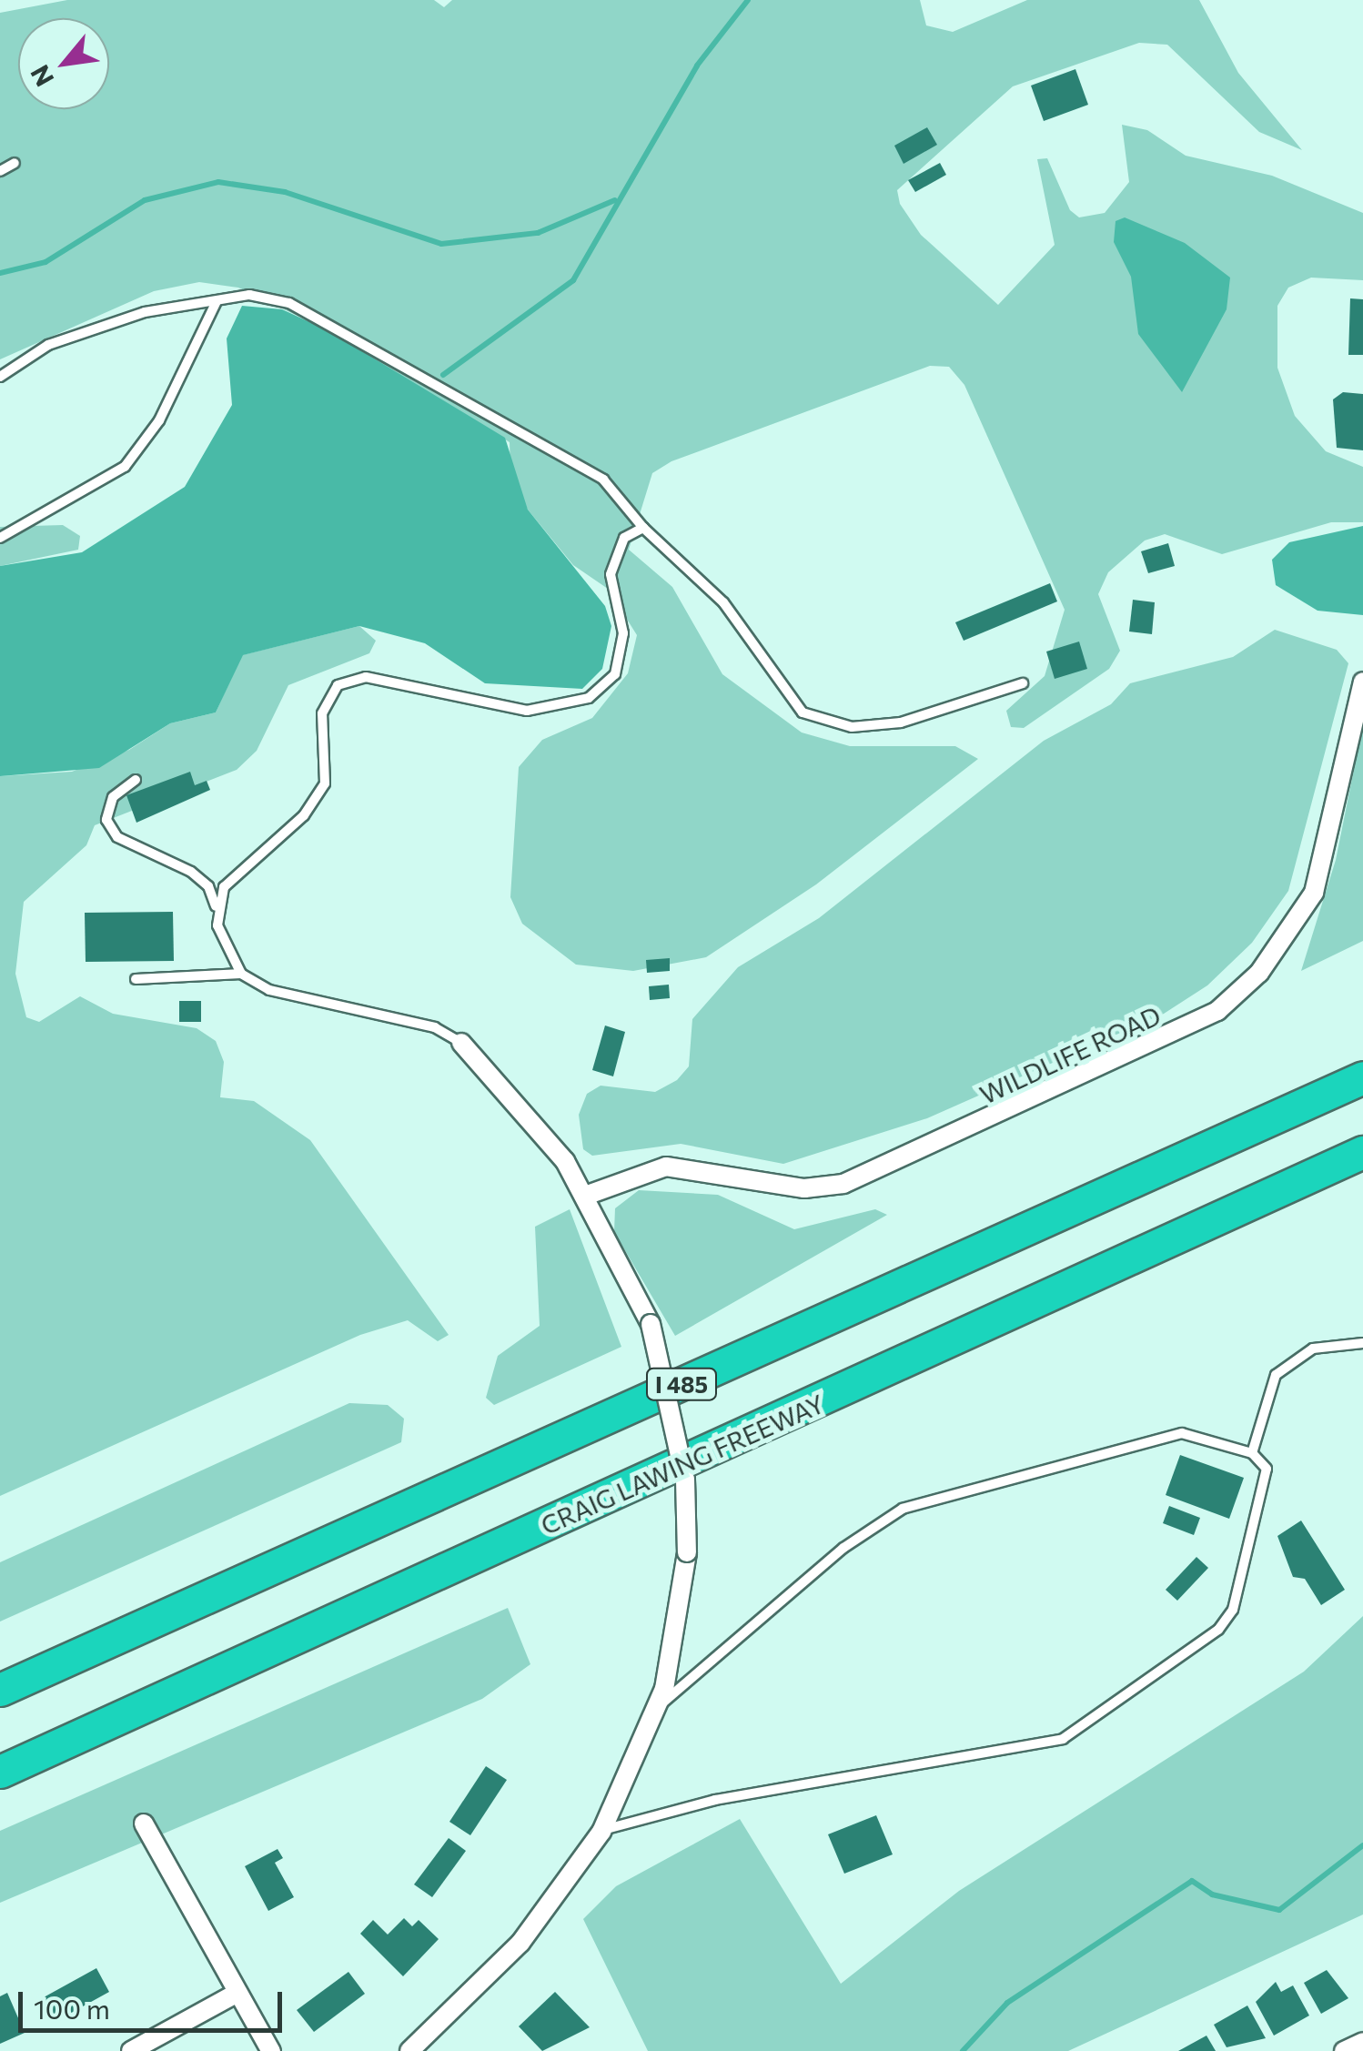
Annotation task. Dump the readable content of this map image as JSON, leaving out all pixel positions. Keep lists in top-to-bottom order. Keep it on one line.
{"streets":{"highway":["I 485","CRAIG LAWING FREEWAY"],"street":["WILDLIFE ROAD"]},"scale_bar":"100 m","north":"bottom left"}
